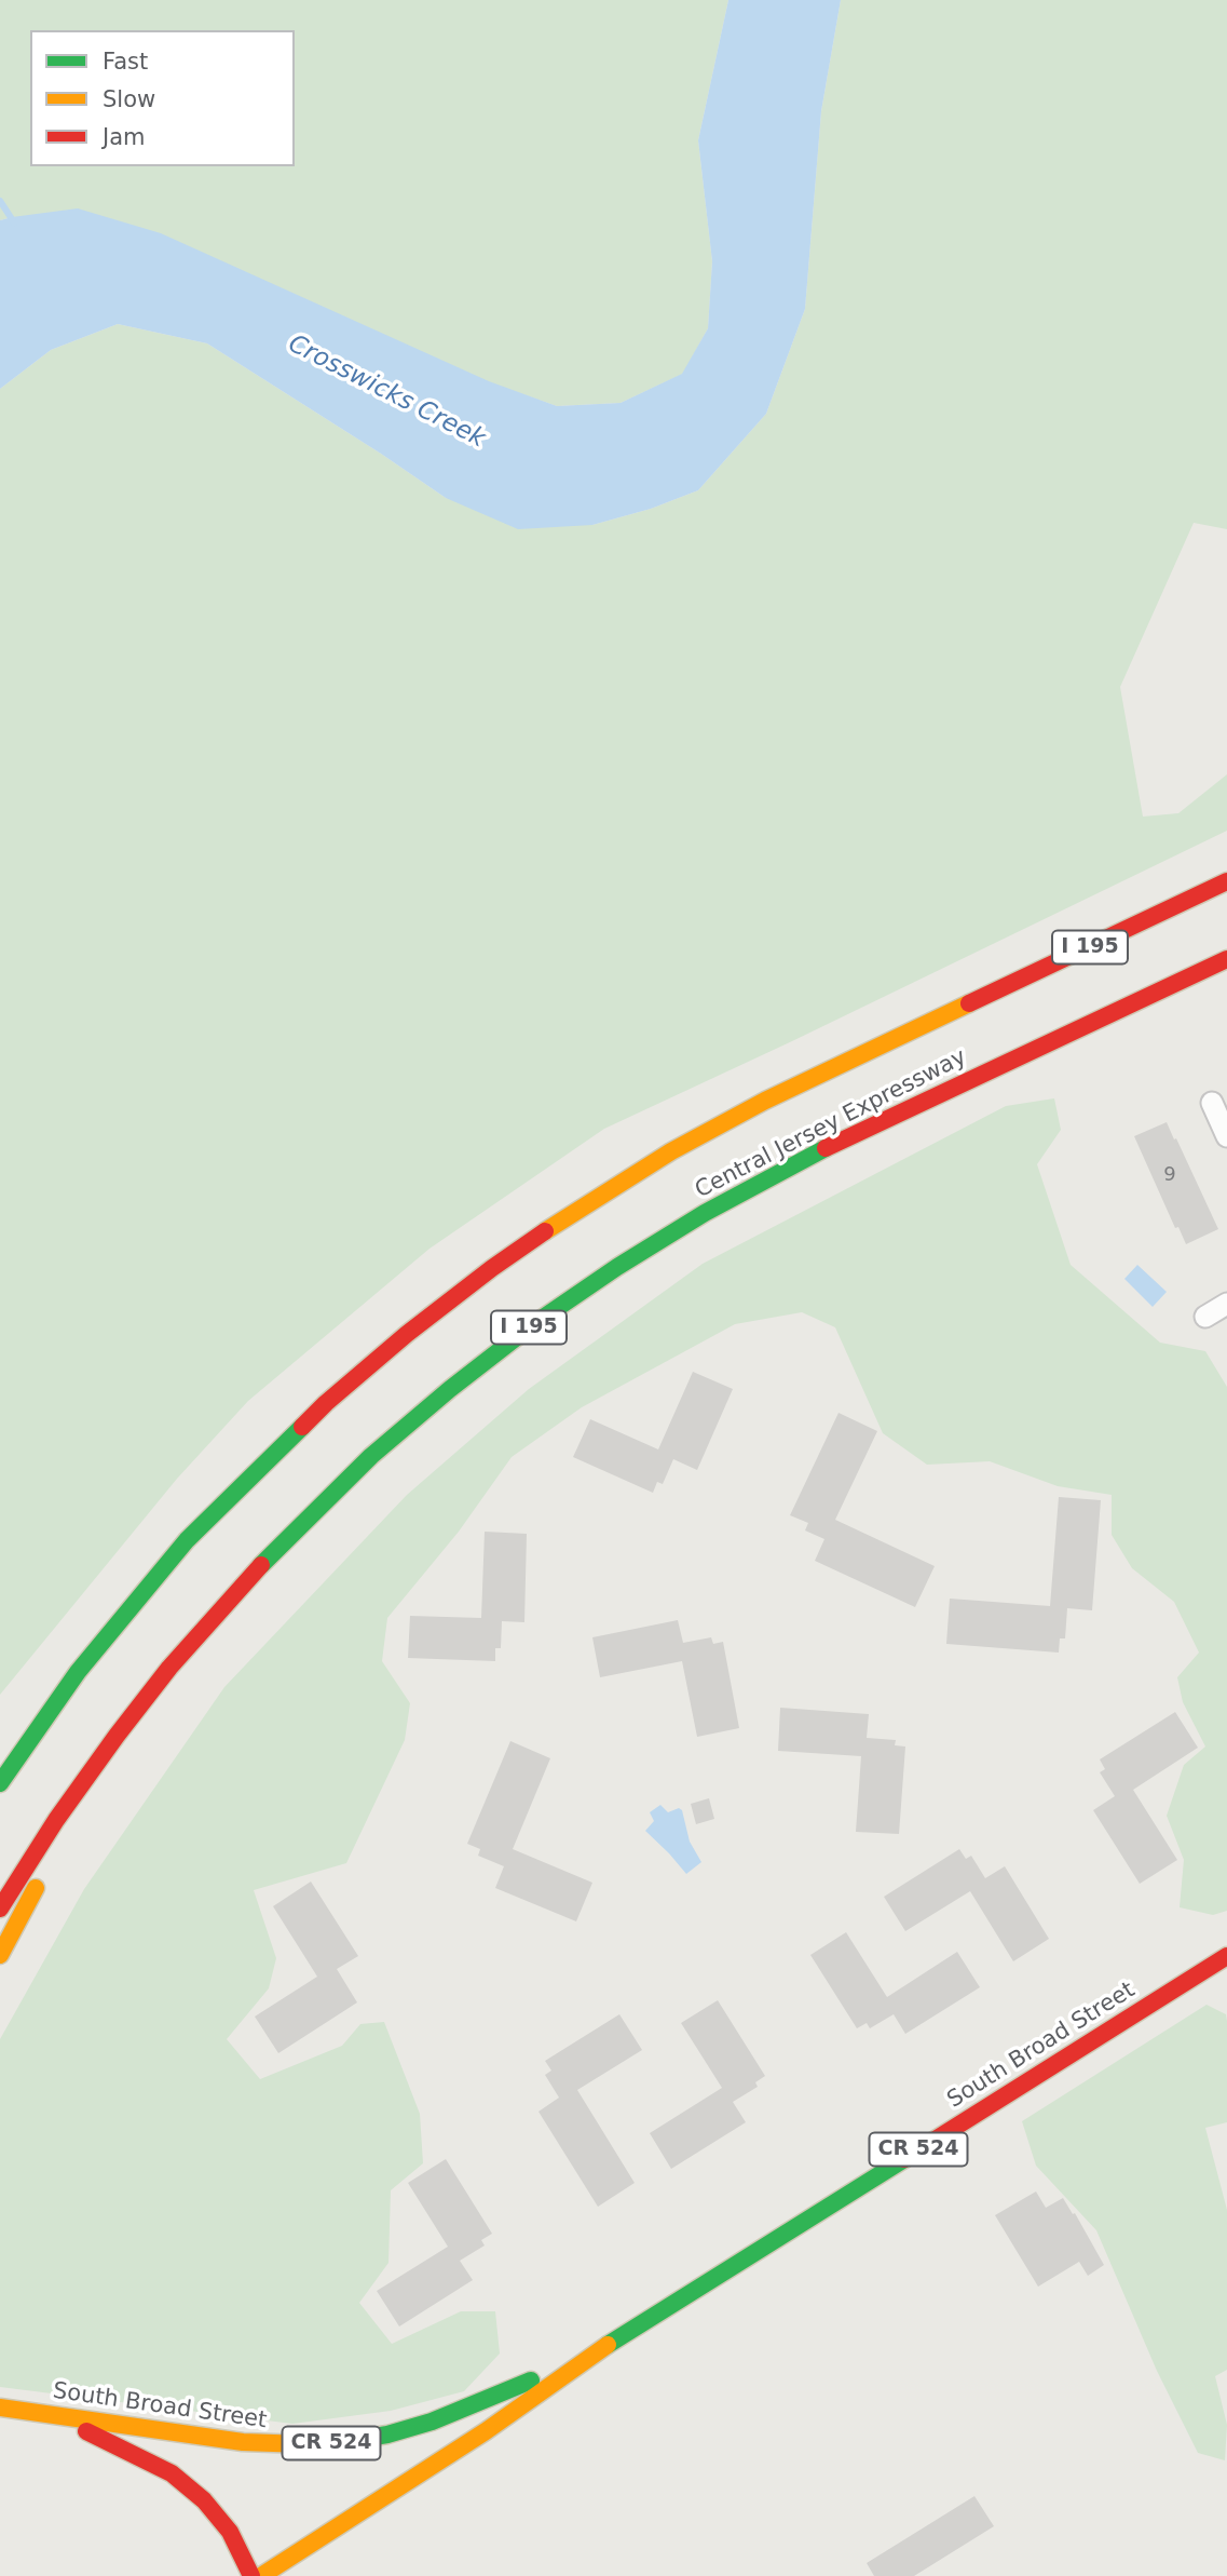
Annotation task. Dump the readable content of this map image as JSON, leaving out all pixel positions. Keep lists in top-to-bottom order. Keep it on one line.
{"streets":{"main road":["I 195","Central Jersey Expressway","South Broad Street","CR 524"]},"water":["Crosswicks Creek"],"house_numbers":["9"],"legend":["Fast","Slow","Jam"]}
